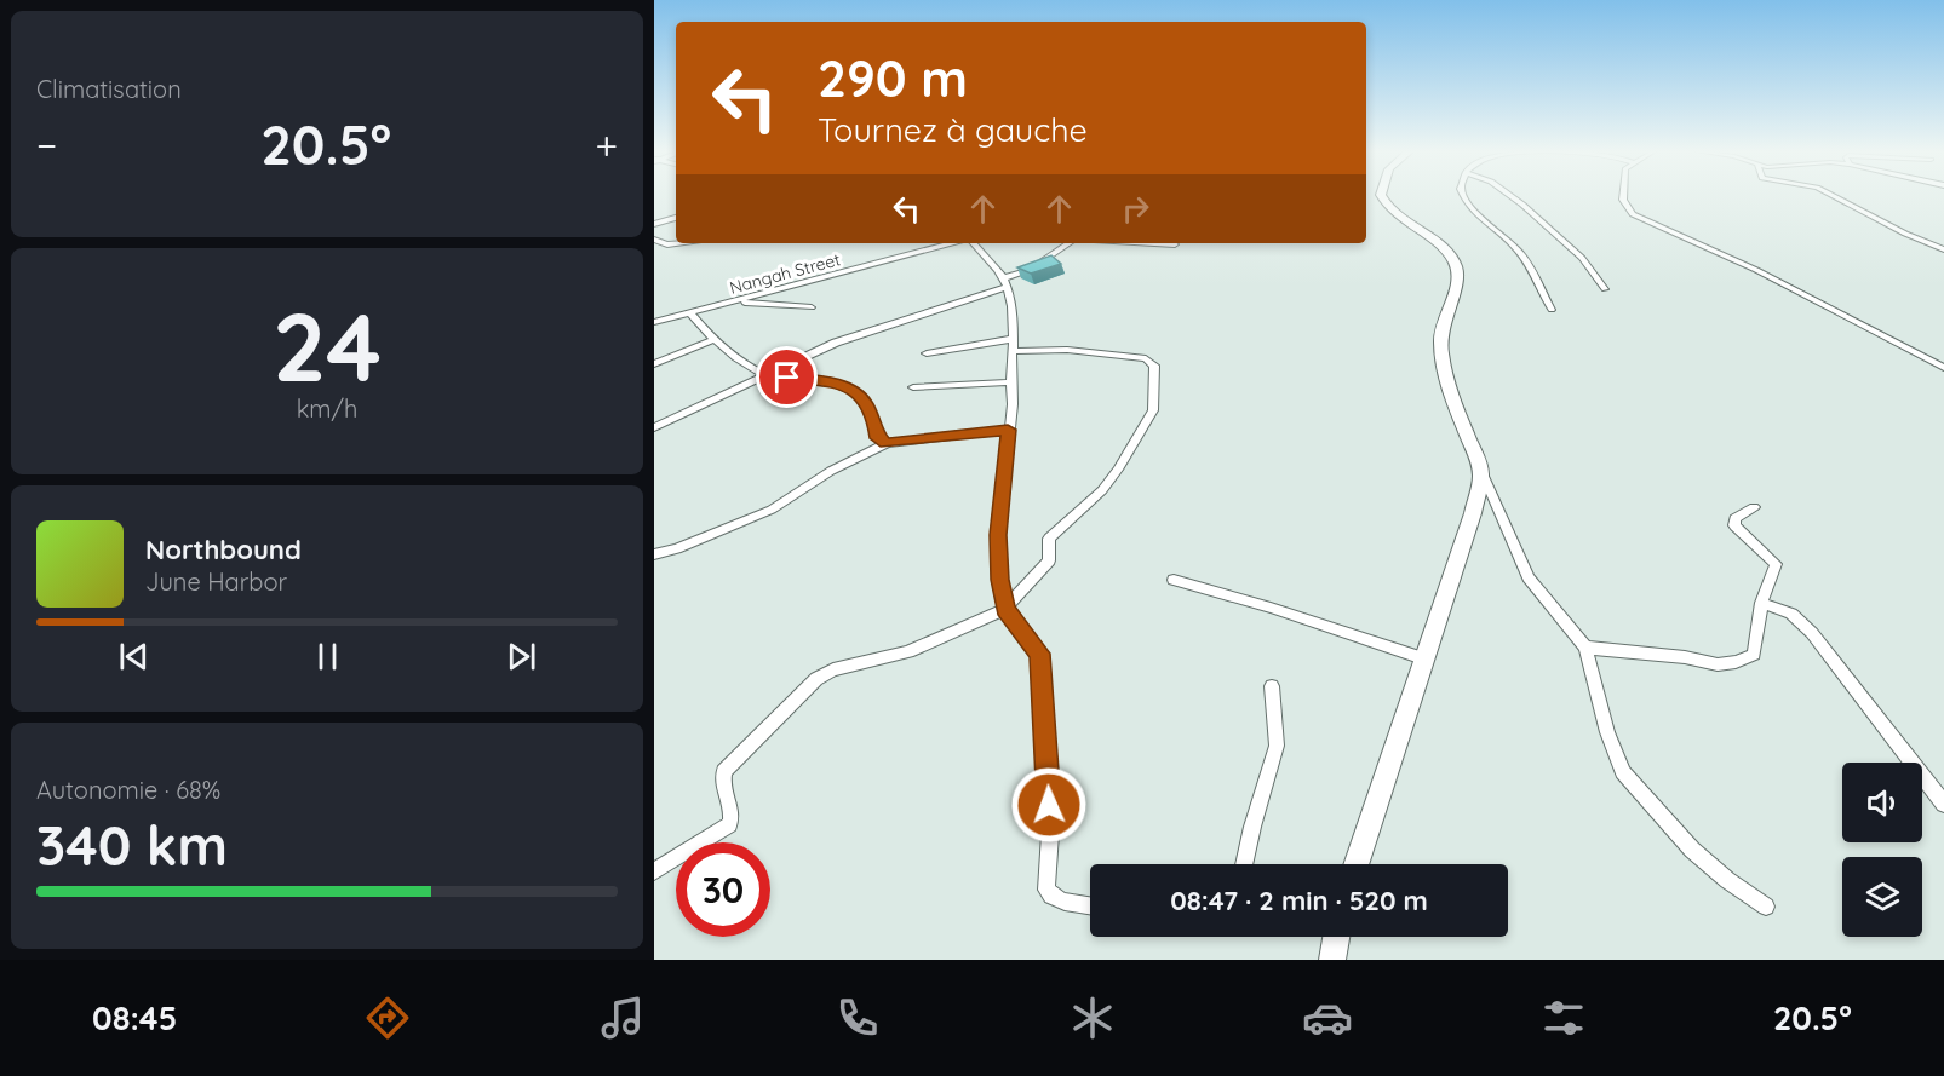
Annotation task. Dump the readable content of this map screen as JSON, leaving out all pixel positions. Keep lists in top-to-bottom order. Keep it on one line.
{"streets":{"street":["Nangah Street"]},"page":{"tile":["Climatisation",["24","km/h"],["Autonomie · 68%","340 km"]],"turn":["290 m","Tournez à gauche"],"heat":["−","20.5°","+"],"song":["Northbound","June Harbor"],"limit":"30","trip":"08:47 · 2 min · 520 m","tabs":["08:45","20.5°"]}}
